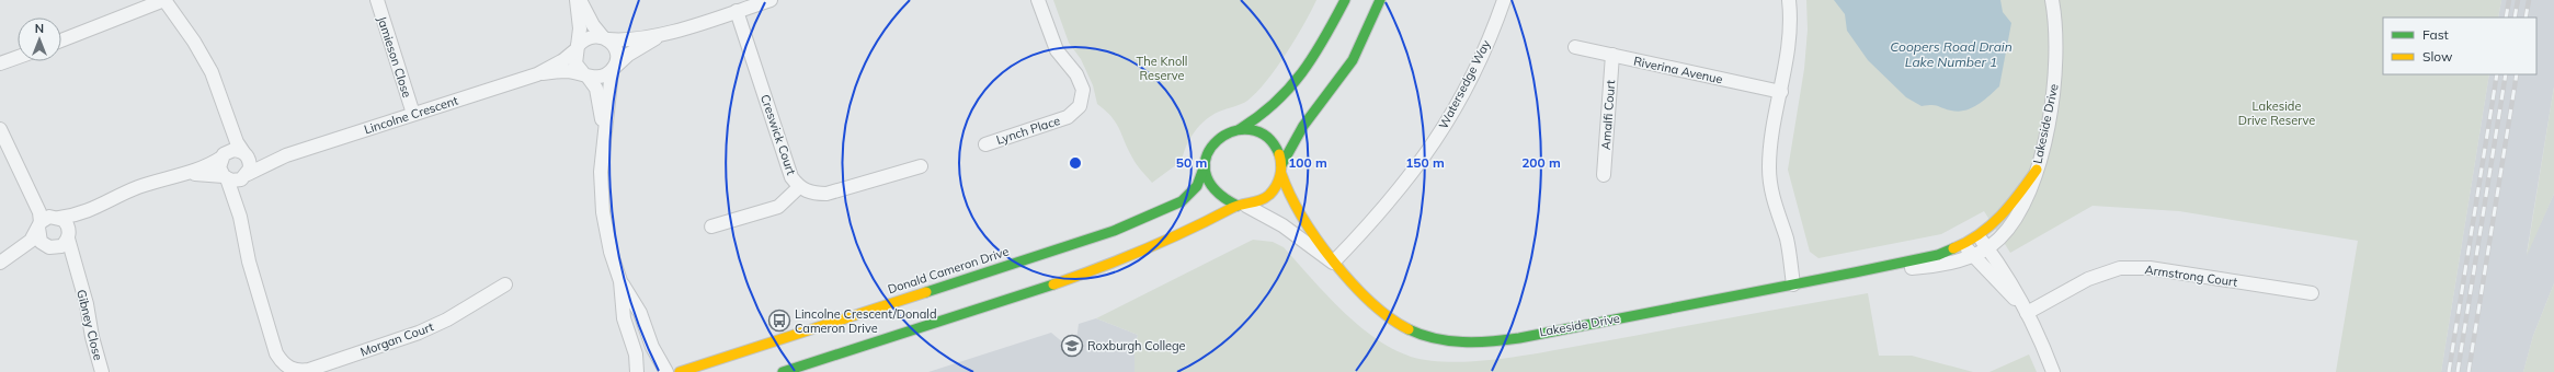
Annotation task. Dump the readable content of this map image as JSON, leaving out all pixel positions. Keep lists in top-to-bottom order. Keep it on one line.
{"streets":{"street":["Jamieson Close","Riverina Avenue","Watersedge Way","Lincolne Crescent","Amalfi Court","Lakeside Drive","Lynch Place","Creswick Court","Donald Cameron Drive","Armstrong Court","Gibney Close","Morgan Court"]},"crossings":[["Jamieson Close","Lincolne Crescent"],["Riverina Avenue","Amalfi Court"],["Watersedge Way","Lakeside Drive"],["Lincolne Crescent","Morgan Court"],["Lakeside Drive","Donald Cameron Drive"]],"water":["Coopers Road Drain Lake Number 1"],"parks":["The Knoll Reserve","Lakeside Drive Reserve"],"places":{"bus stop":["Lincolne Crescent/Donald Cameron Drive"],"school or university":["Roxburgh College"]},"legend":["Fast","Slow"],"north":"top","rings":["50 m","100 m","150 m","200 m"]}
